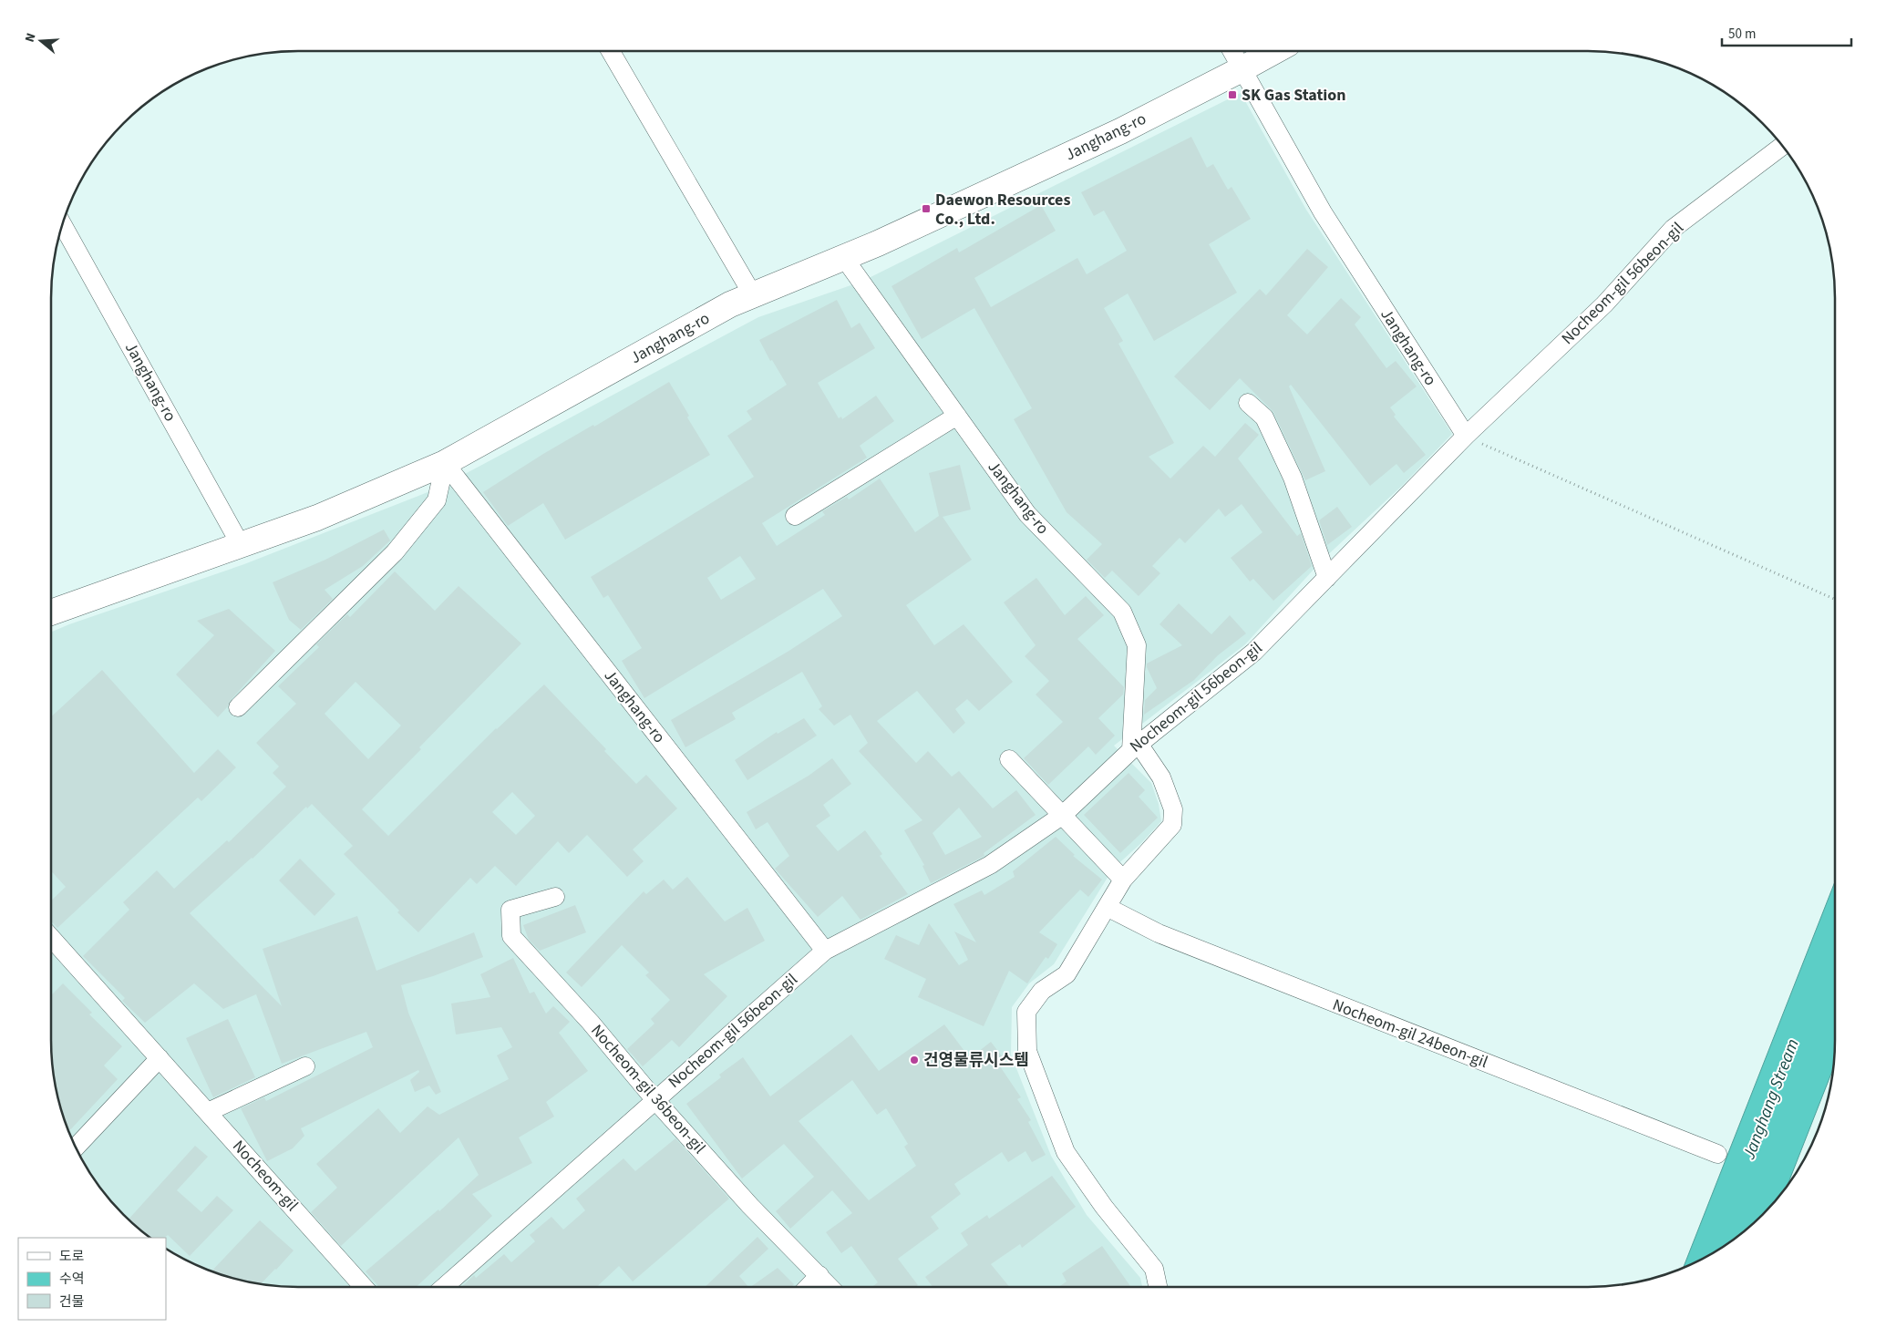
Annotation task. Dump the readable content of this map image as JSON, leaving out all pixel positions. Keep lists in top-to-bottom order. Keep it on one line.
{"streets":{"main road":["Janghang-ro"],"street":["Nocheom-gil 56beon-gil","Nocheom-gil 24beon-gil","Nocheom-gil 36beon-gil","Nocheom-gil"]},"crossings":[["Janghang-ro","Nocheom-gil 56beon-gil"],["Nocheom-gil 56beon-gil","Nocheom-gil 36beon-gil"]],"water":["Janghang Stream"],"places":{"transit":["SK Gas Station","Daewon Resources Co., Ltd."],"other":["건영물류시스템"]},"legend":["도로","수역","건물"],"scale_bar":"50 m","north":"left"}
